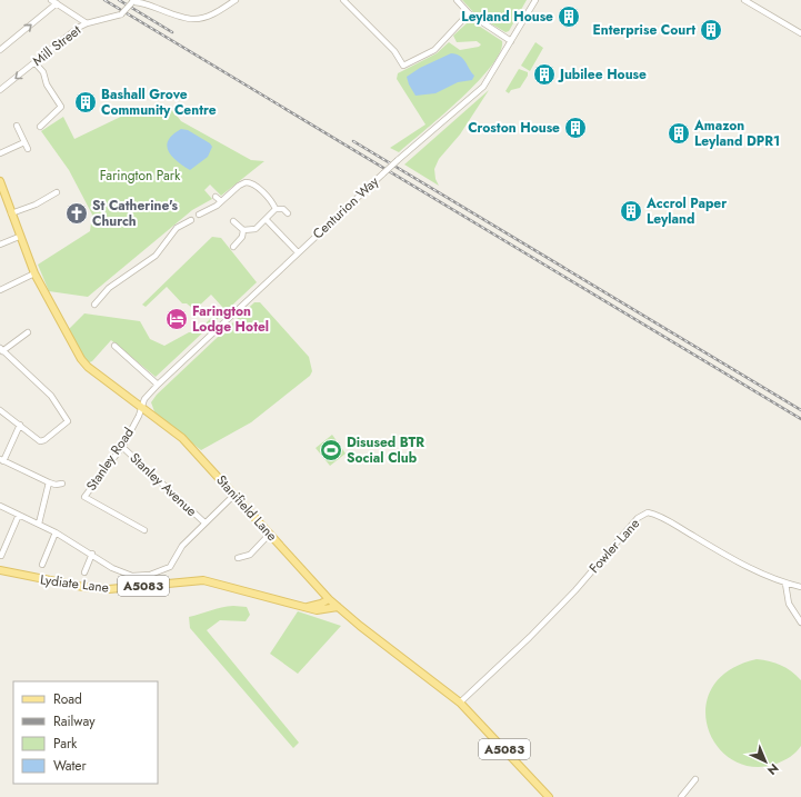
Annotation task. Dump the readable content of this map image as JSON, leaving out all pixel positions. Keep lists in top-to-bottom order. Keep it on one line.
{"streets":{"main road":["Stanifield Lane","Lydiate Lane","A5083"],"street":["Mill Street","Centurion Way","Stanley Road","Stanley Avenue","Fowler Lane"]},"crossings":[["Centurion Way","Stanley Road"],["Centurion Way","Stanifield Lane"],["Stanley Road","Stanley Avenue"],["Stanley Road","Stanifield Lane"],["Stanifield Lane","Fowler Lane"],["Stanifield Lane","Lydiate Lane"]],"parks":["Farington Park"],"places":{"building":["Leyland House","Enterprise Court","Jubilee House","Bashall Grove Community Centre","Croston House","Amazon Leyland DPR1","Accrol Paper Leyland"],"church":["St Catherine's Church"],"hotel":["Farington Lodge Hotel"],"sports":["Disused BTR Social Club"]},"legend":["Road","Railway","Park","Water"],"north":"bottom right"}
